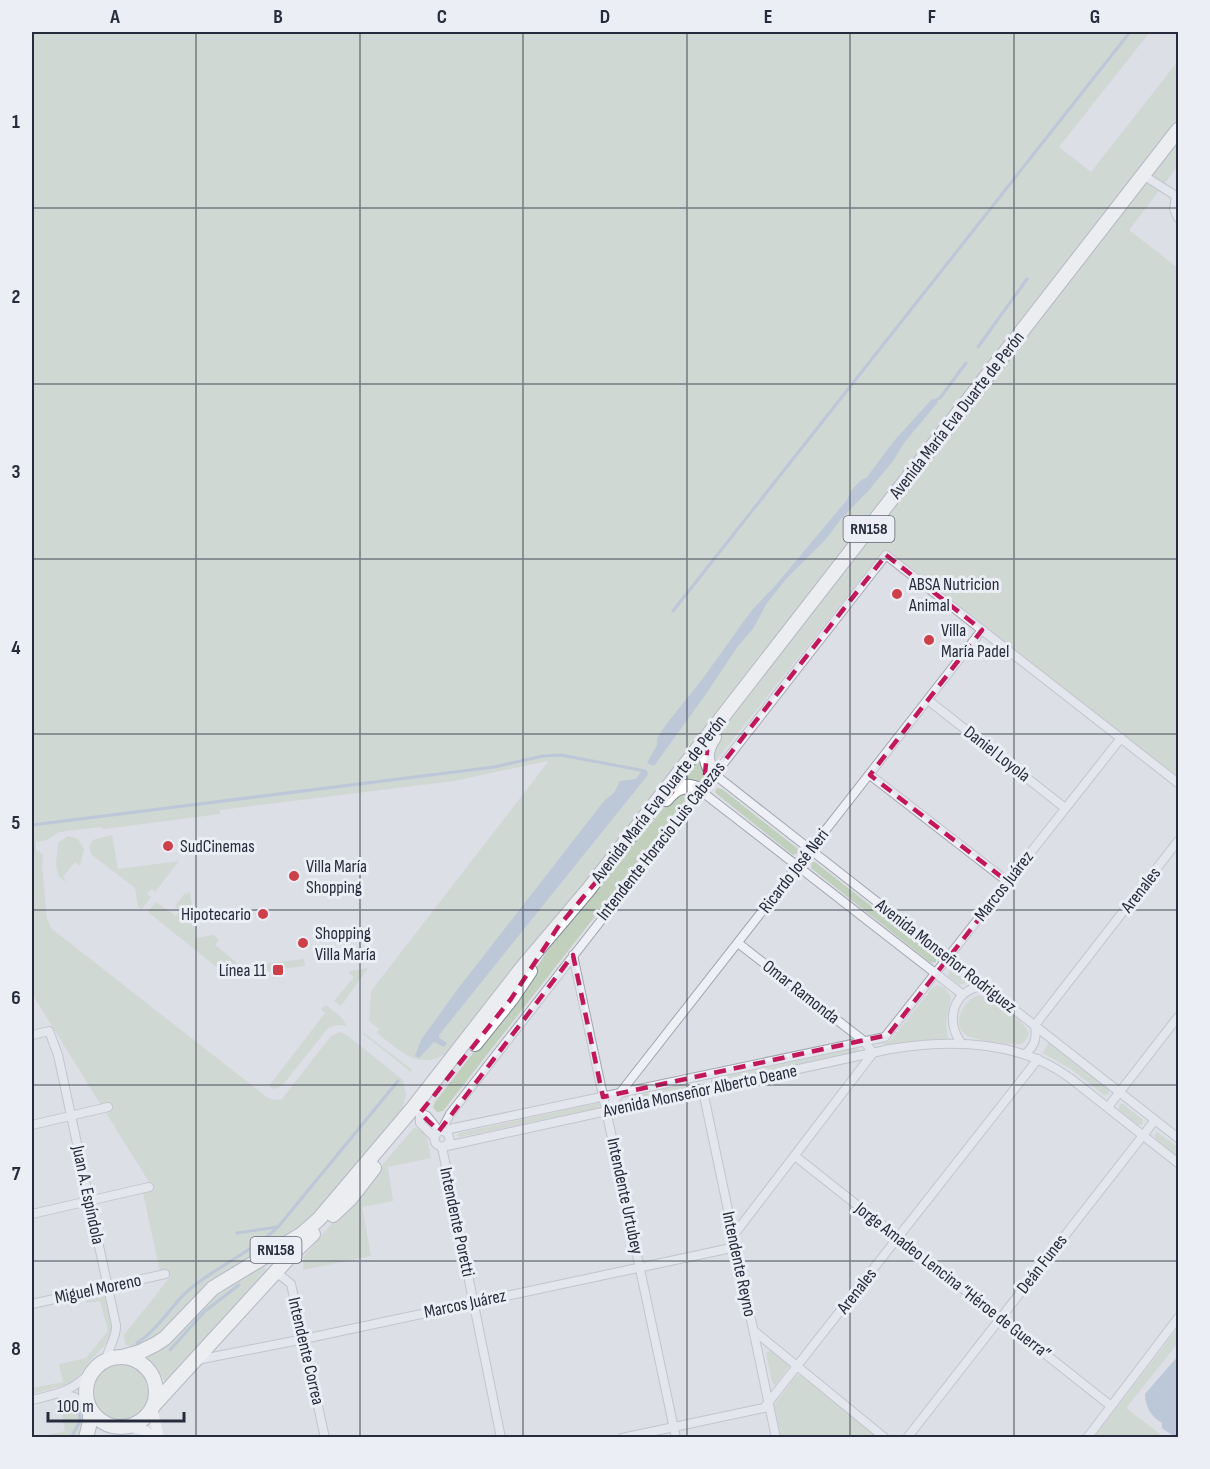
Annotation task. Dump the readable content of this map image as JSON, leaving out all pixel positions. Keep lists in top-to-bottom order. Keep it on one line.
{"streets":{"highway":["Avenida María Eva Duarte de Perón","RN158"],"street":["Daniel Loyola","Intendente Horacio Luis Cabezas","Ricardo José Neri","Marcos Juárez","Arenales","Avenida Monseñor Rodriguez","Omar Ramonda","Avenida Monseñor Alberto Deane","Juan A. Espíndola","Intendente Urtubey","Intendente Poretti","Intendente Reyno","Deán Funes","Jorge Amadeo Lencina “Héroe de Guerra”","Miguel Moreno","Intendente Correa"]},"crossings":[["Avenida María Eva Duarte de Perón","RN158"],["Avenida María Eva Duarte de Perón","Marcos Juárez"],["Avenida María Eva Duarte de Perón","Juan A. Espíndola"],["Avenida María Eva Duarte de Perón","Intendente Correa"],["RN158","Juan A. Espíndola"],["Daniel Loyola","Ricardo José Neri"],["Daniel Loyola","Marcos Juárez"],["Intendente Horacio Luis Cabezas","Ricardo José Neri"],["Intendente Horacio Luis Cabezas","Avenida Monseñor Rodriguez"],["Intendente Horacio Luis Cabezas","Avenida Monseñor Alberto Deane"],["Intendente Horacio Luis Cabezas","Intendente Urtubey"],["Intendente Horacio Luis Cabezas","Intendente Poretti"],["Ricardo José Neri","Avenida Monseñor Rodriguez"],["Ricardo José Neri","Omar Ramonda"],["Ricardo José Neri","Avenida Monseñor Alberto Deane"],["Ricardo José Neri","Intendente Urtubey"],["Marcos Juárez","Avenida Monseñor Rodriguez"],["Marcos Juárez","Avenida Monseñor Alberto Deane"],["Marcos Juárez","Intendente Urtubey"],["Marcos Juárez","Intendente Poretti"],["Marcos Juárez","Intendente Reyno"],["Marcos Juárez","Intendente Correa"],["Arenales","Avenida Monseñor Rodriguez"],["Arenales","Intendente Reyno"],["Arenales","Jorge Amadeo Lencina “Héroe de Guerra”"],["Avenida Monseñor Rodriguez","Deán Funes"],["Omar Ramonda","Avenida Monseñor Alberto Deane"],["Avenida Monseñor Alberto Deane","Intendente Urtubey"],["Avenida Monseñor Alberto Deane","Intendente Poretti"],["Avenida Monseñor Alberto Deane","Intendente Reyno"],["Juan A. Espíndola","Miguel Moreno"],["Deán Funes","Jorge Amadeo Lencina “Héroe de Guerra”"]],"places":{"other":["ABSA Nutricion Animal","Villa María Padel","SudCinemas","Villa María Shopping","Hipotecario","Shopping Villa María"],"transit":["Línea 11"]},"scale_bar":"100 m","grid":{"columns":["A","B","C","D","E","F","G"],"rows":["1","2","3","4","5","6","7","8"]}}
